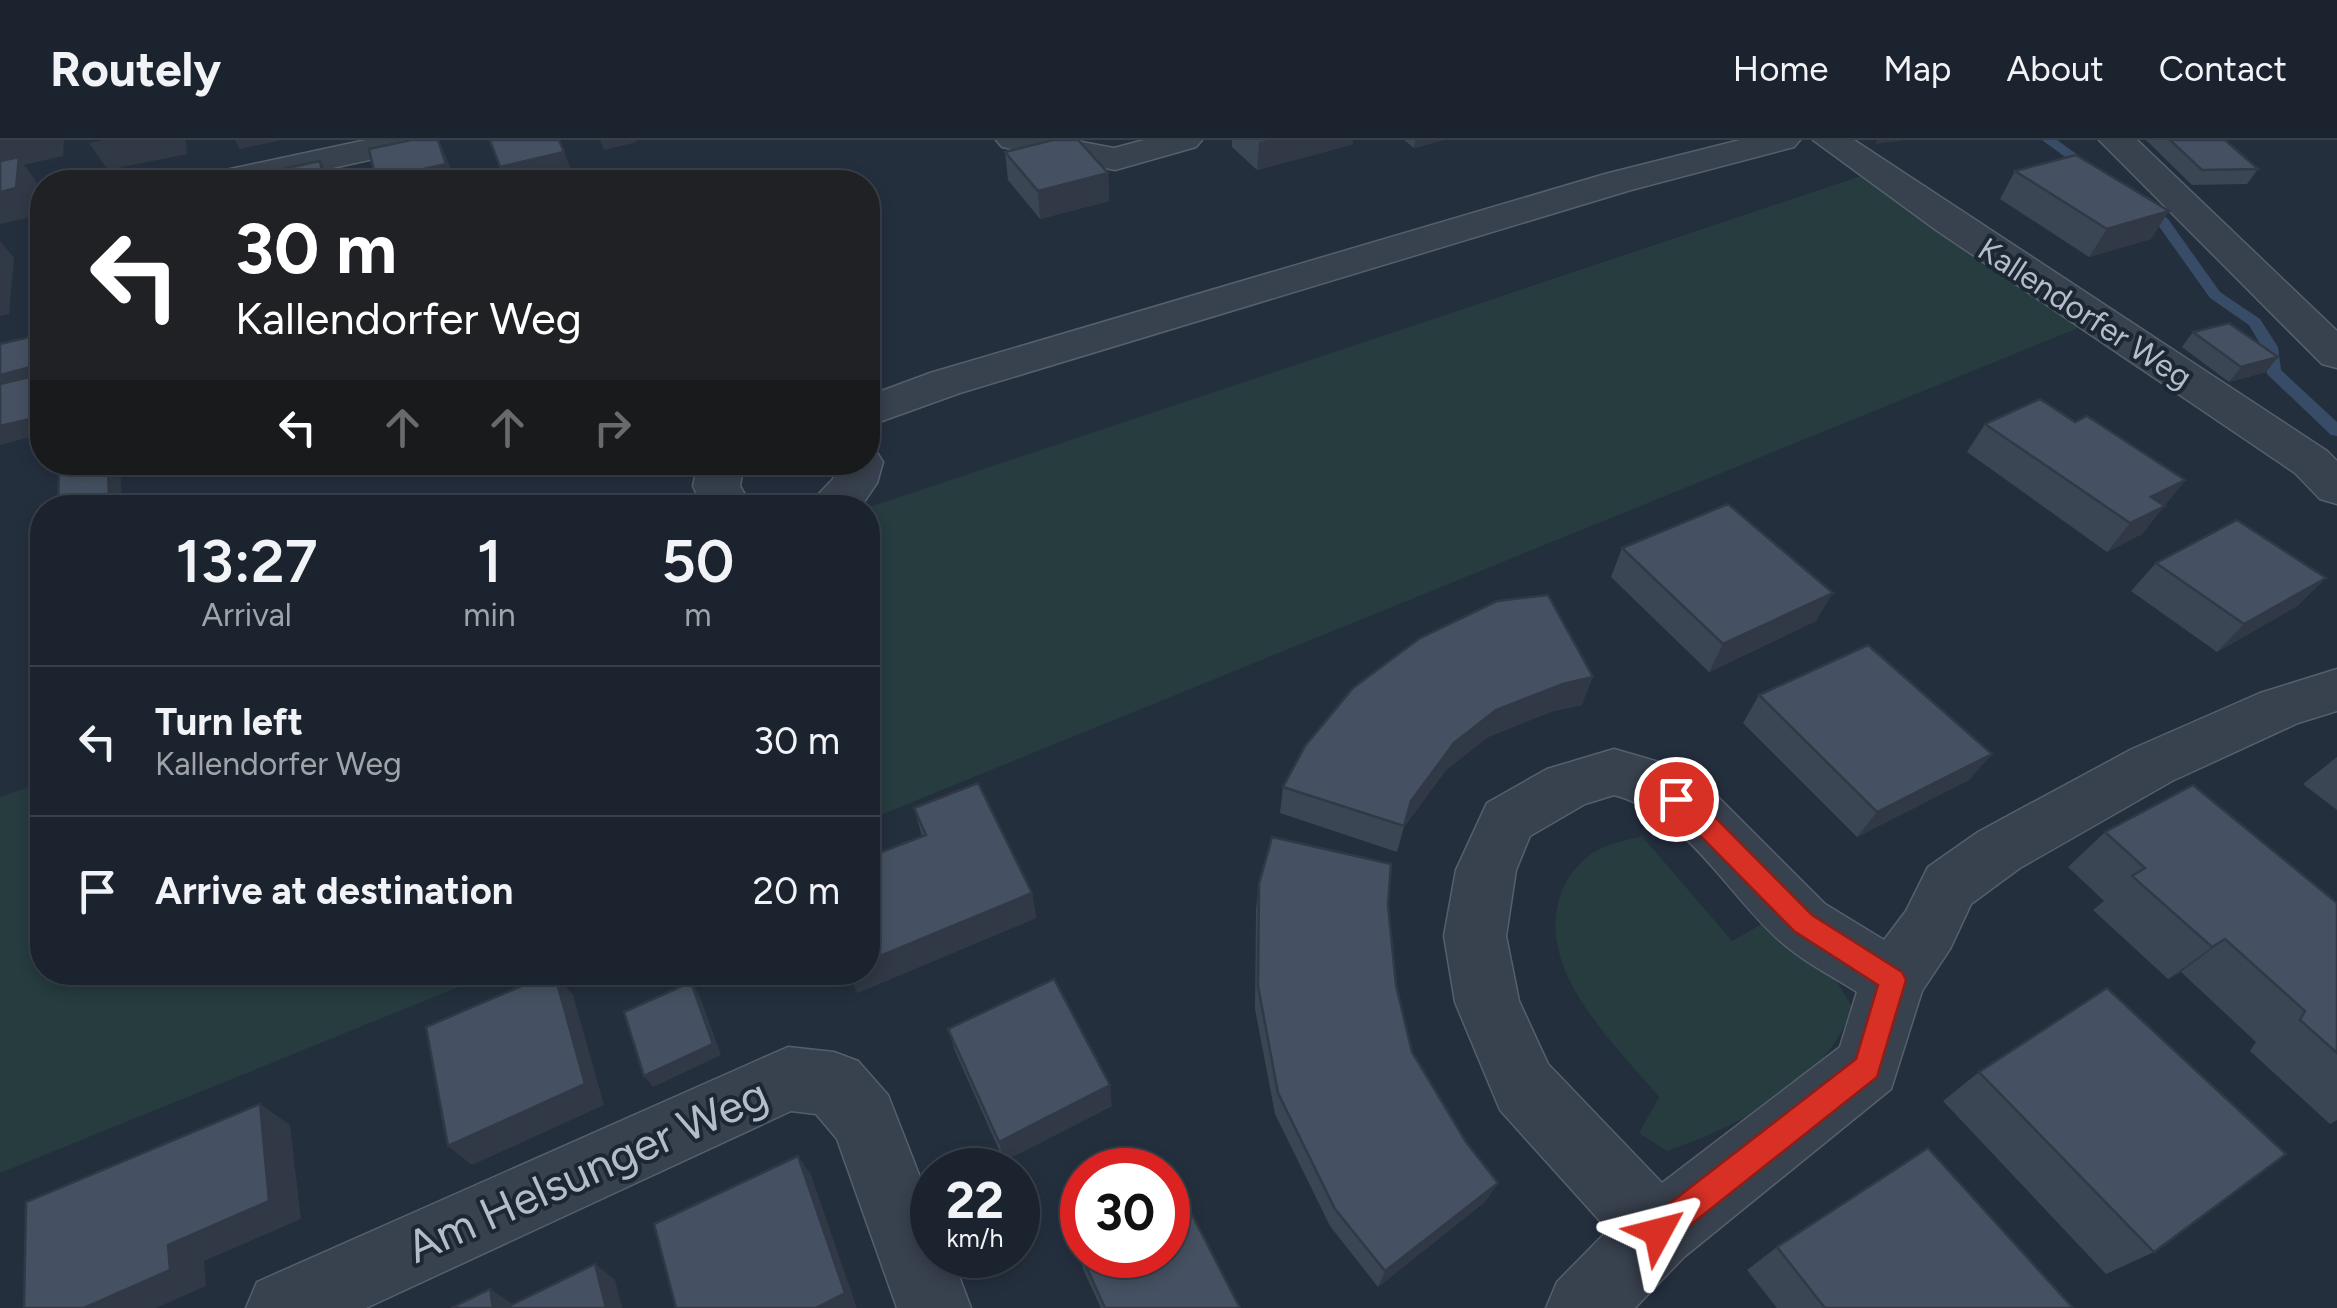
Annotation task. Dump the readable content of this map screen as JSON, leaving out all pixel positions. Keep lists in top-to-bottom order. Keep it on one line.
{"streets":{"street":["Kallendorfer Weg","Am Helsunger Weg"]},"page":{"header":"Routely","nav":["Home","Map","About","Contact"],"turn":["30 m","Kallendorfer Weg"],"eta":["13:27","Arrival","1","min","50","m"],"list":[{"name":"Turn left","note":"Kallendorfer Weg","value":"30 m"},{"name":"Arrive at destination","value":"20 m"}],"speed":"22 km/h","limit":"30"}}
